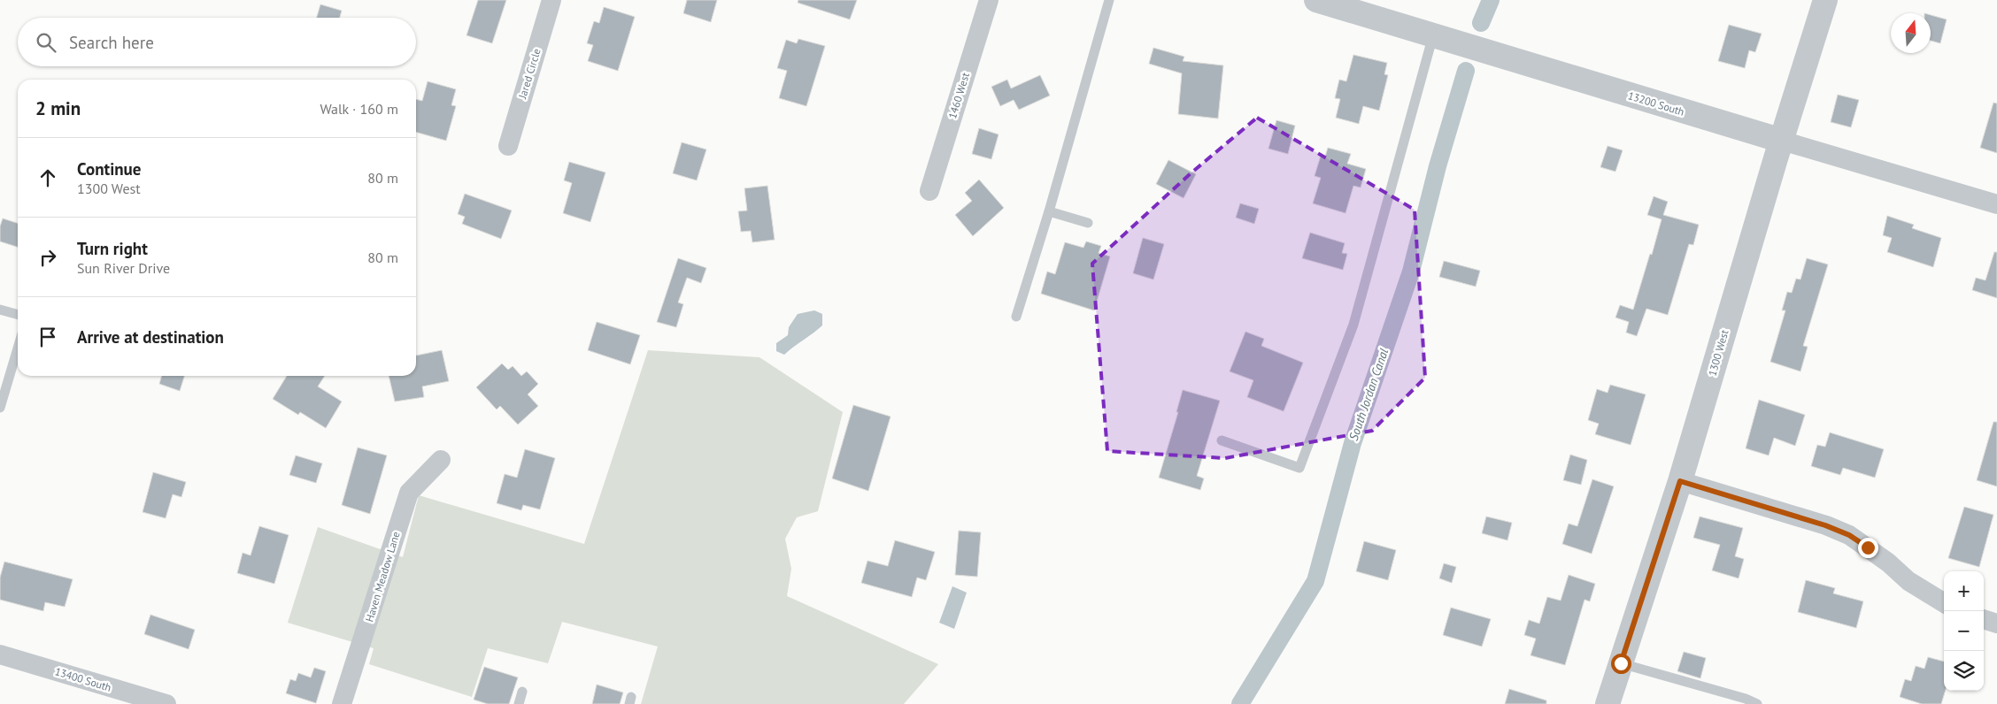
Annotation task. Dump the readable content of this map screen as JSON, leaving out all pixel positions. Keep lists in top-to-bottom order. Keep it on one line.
{"streets":{"street":["Jared Circle","1460 West","13200 South","1300 West","Haven Meadow Lane","13400 South"]},"crossings":[["13200 South","1300 West"]],"water":["South Jordan Canal"],"north":"top","page":{"search":"Search here","heading":["2 min","Walk · 160 m"],"list":[["Continue","1300 West","80 m"],["Turn right","Sun River Drive","80 m"],"Arrive at destination"],"map_buttons":["+","−"]}}
